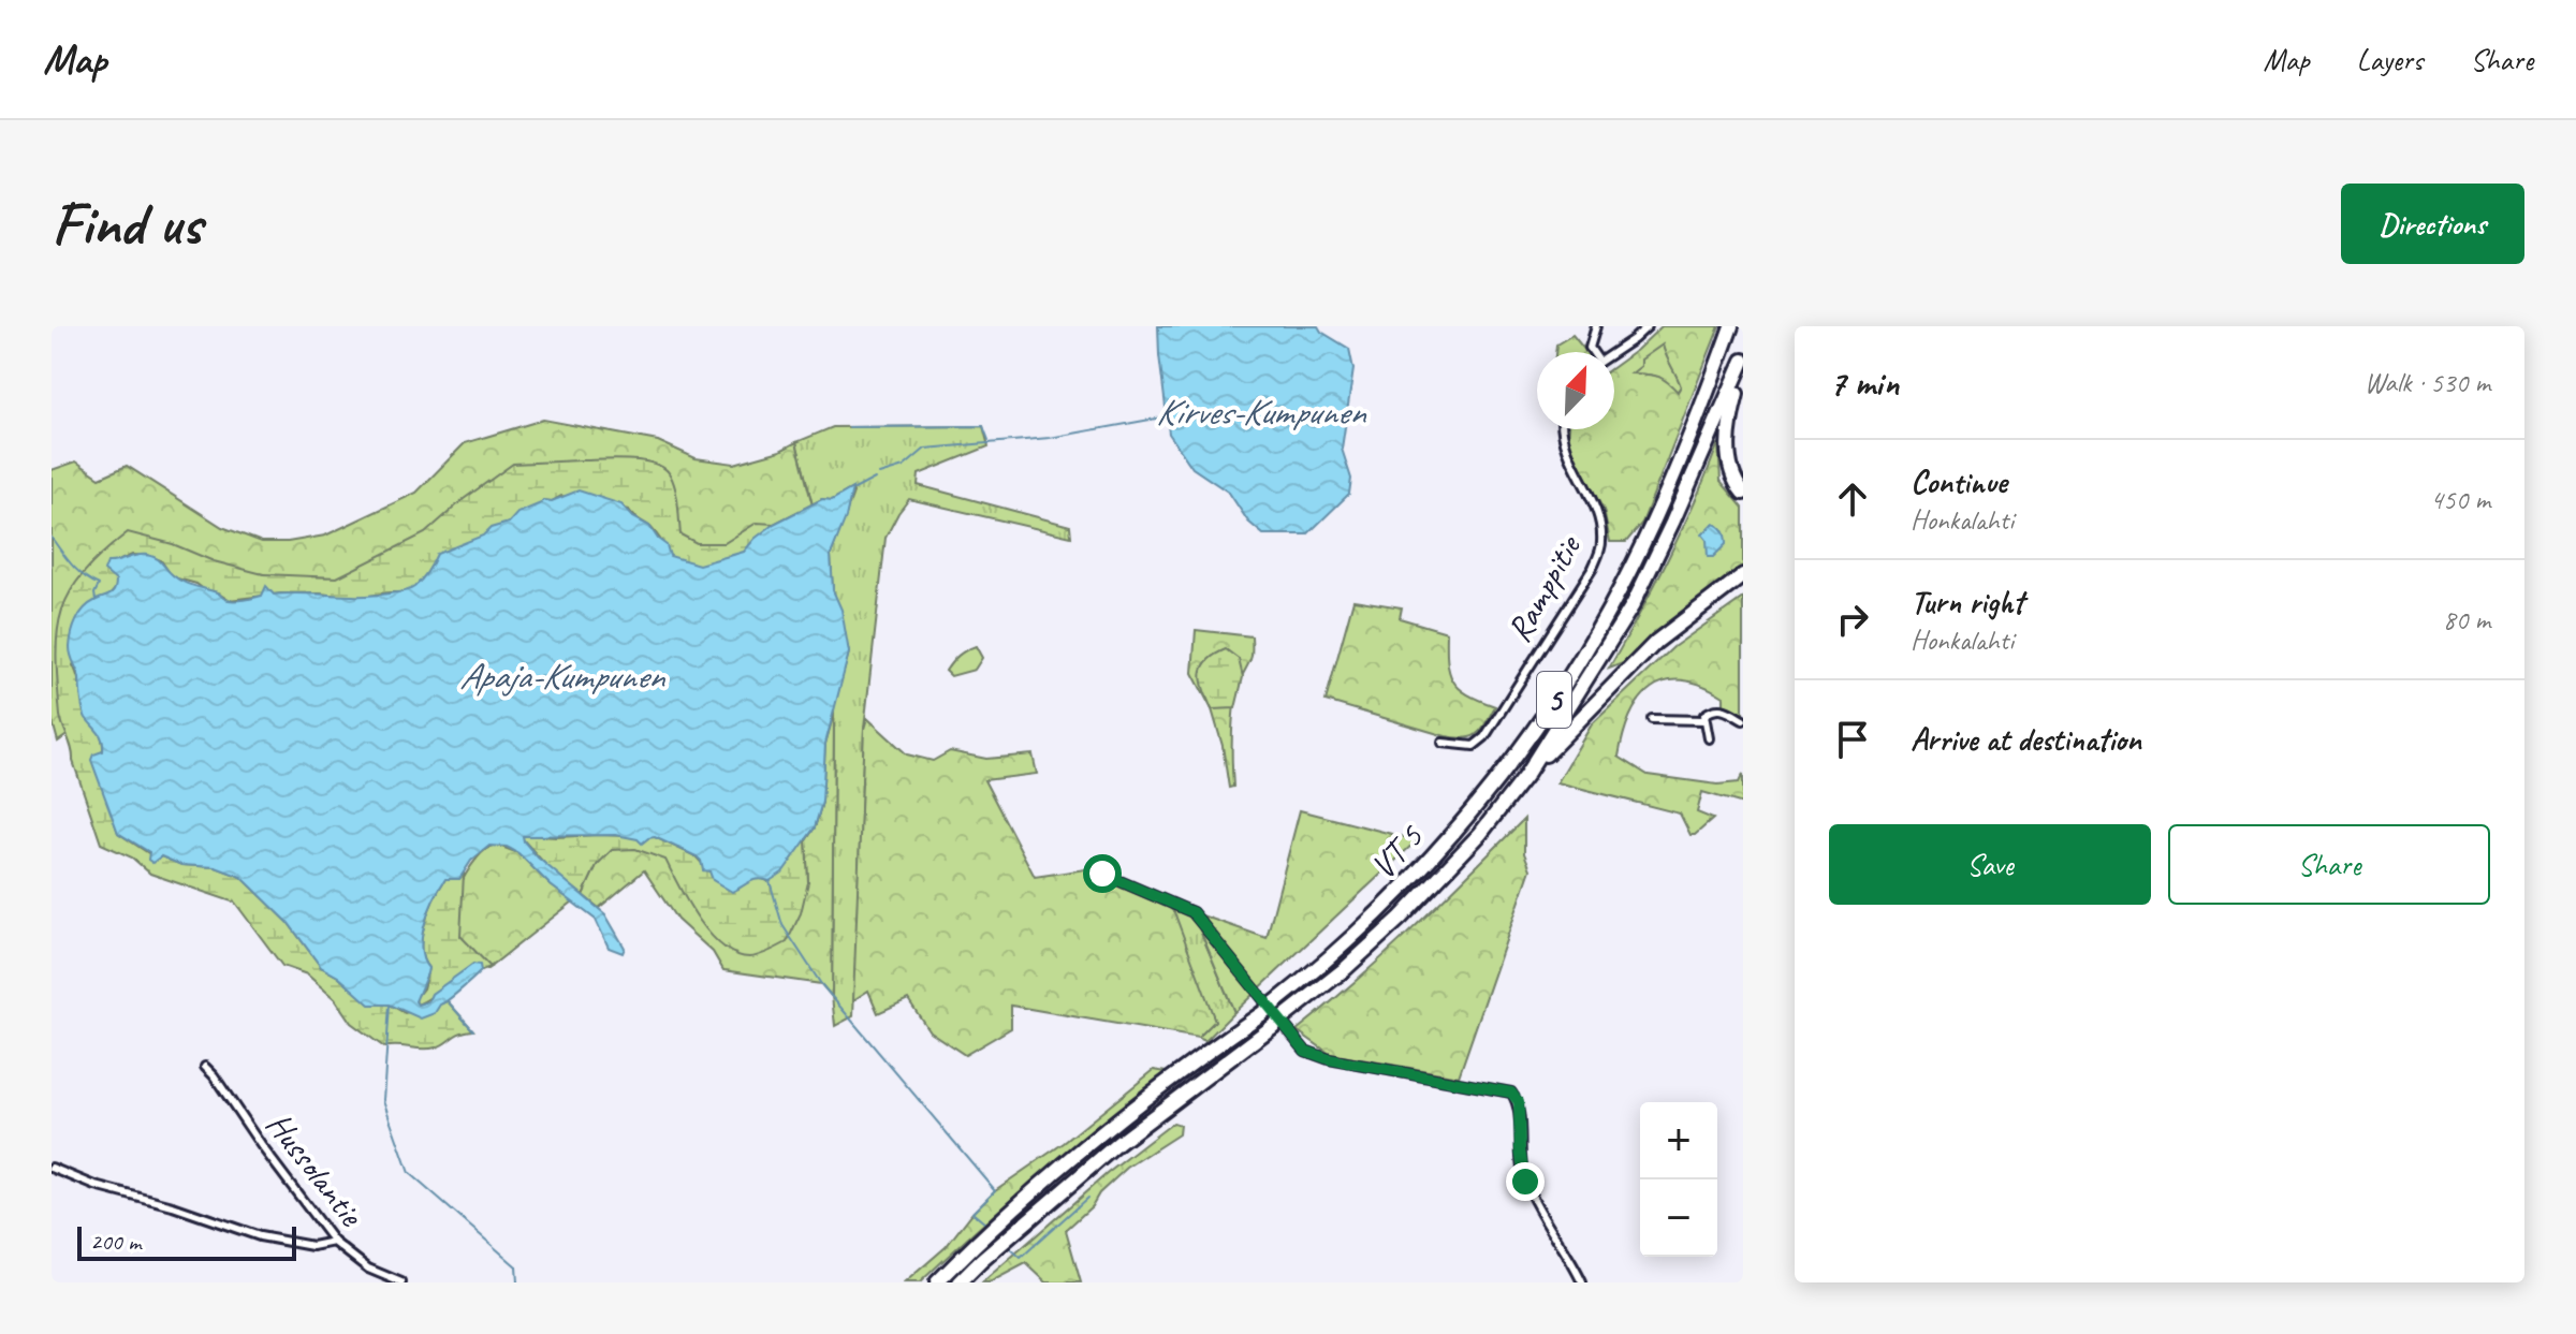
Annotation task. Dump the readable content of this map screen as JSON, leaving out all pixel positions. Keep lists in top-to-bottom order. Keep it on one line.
{"streets":{"highway":["5","VT 5"],"street":["Ramppitie","Hussolantie"]},"water":["Kirves-Kumpunen","Apaja-Kumpunen"],"scale_bar":"200 m","north":"top right","page":{"header":"Map","nav":["Map","Layers","Share"],"buttons":["Directions",["Save","Share"]],"title":"Find us","heading":["7 min","Walk · 530 m"],"list":[["Continue","Honkalahti","450 m"],["Turn right","Honkalahti","80 m"],"Arrive at destination"],"map_buttons":["+","−"],"scale":"200 m"}}
